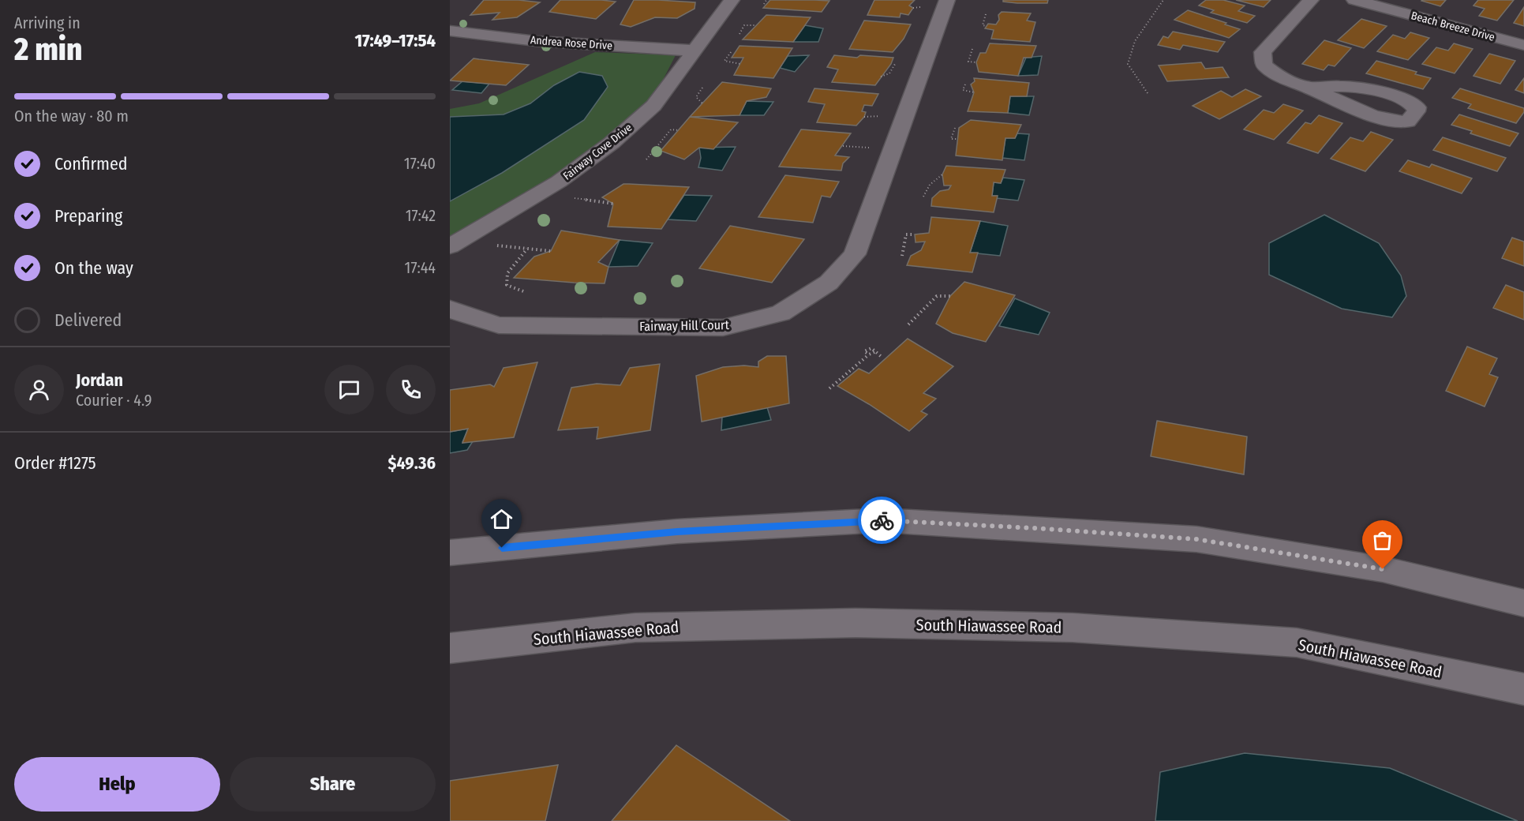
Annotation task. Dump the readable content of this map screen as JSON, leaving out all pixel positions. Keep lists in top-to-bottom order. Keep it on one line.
{"streets":{"street":["Beach Breeze Drive","Andrea Rose Drive","Fairway Cove Drive","Fairway Hill Court","South Hiawassee Road"]},"crossings":[["Andrea Rose Drive","Fairway Cove Drive"]],"page":{"heading":["2 min","Arriving in","17:49–17:54"],"panel":["Jordan","Courier · 4.9","Order #1275","$49.36"],"bar":"On the way · 80 m","list":[["Confirmed","17:40"],["Preparing","17:42"],["On the way","17:44"],"Delivered"],"buttons":["Help","Share"]}}
